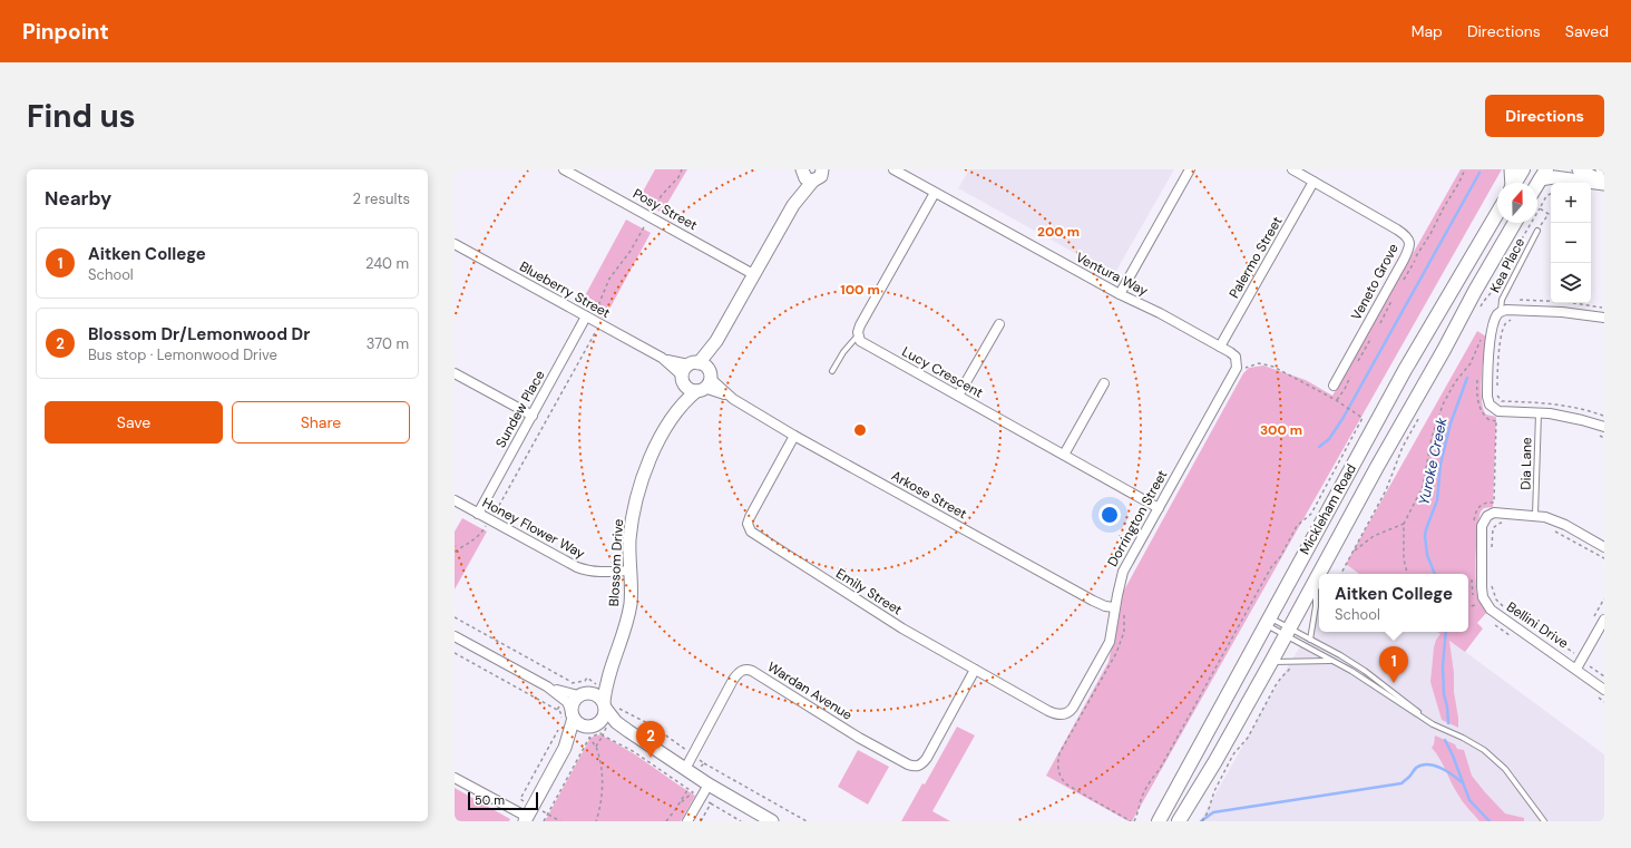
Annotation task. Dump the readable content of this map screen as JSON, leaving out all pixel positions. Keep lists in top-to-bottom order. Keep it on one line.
{"streets":{"main road":["Mickleham Road"],"street":["Posy Street","Palermo Street","Ventura Way","Veneto Grove","Blueberry Street","Lucy Crescent","Sundew Place","Arkose Street","Dorrington Street","Honey Flower Way","Blossom Drive","Emily Street","Bellini Drive","Wardan Avenue"],"lane":["Kea Place","Dia Lane"]},"crossings":[["Posy Street","Blossom Drive"],["Palermo Street","Ventura Way"],["Palermo Street","Veneto Grove"],["Ventura Way","Dorrington Street"],["Blueberry Street","Sundew Place"],["Blueberry Street","Arkose Street"],["Blueberry Street","Blossom Drive"],["Lucy Crescent","Dorrington Street"],["Sundew Place","Honey Flower Way"],["Dia Lane","Bellini Drive"],["Arkose Street","Dorrington Street"],["Arkose Street","Blossom Drive"],["Arkose Street","Emily Street"],["Dorrington Street","Emily Street"],["Honey Flower Way","Blossom Drive"],["Emily Street","Wardan Avenue"]],"water":["Yuroke Creek"],"scale_bar":"50 m","north":"top","page":{"header":"Pinpoint","nav":["Map","Directions","Saved"],"buttons":["Directions",["Save","Share"]],"title":"Find us","heading":["Nearby","2 results"],"map_buttons":["+","−"],"list":[{"mark":"1","name":"Aitken College","note":"School","value":"240 m"},{"mark":"2","name":"Blossom Dr/Lemonwood Dr","note":"Bus stop · Lemonwood Drive","value":"370 m"}],"popup":["Aitken College","School"],"pins":["1","2"],"scale":"50 m"},"rings":["200 m","100 m","300 m"]}
